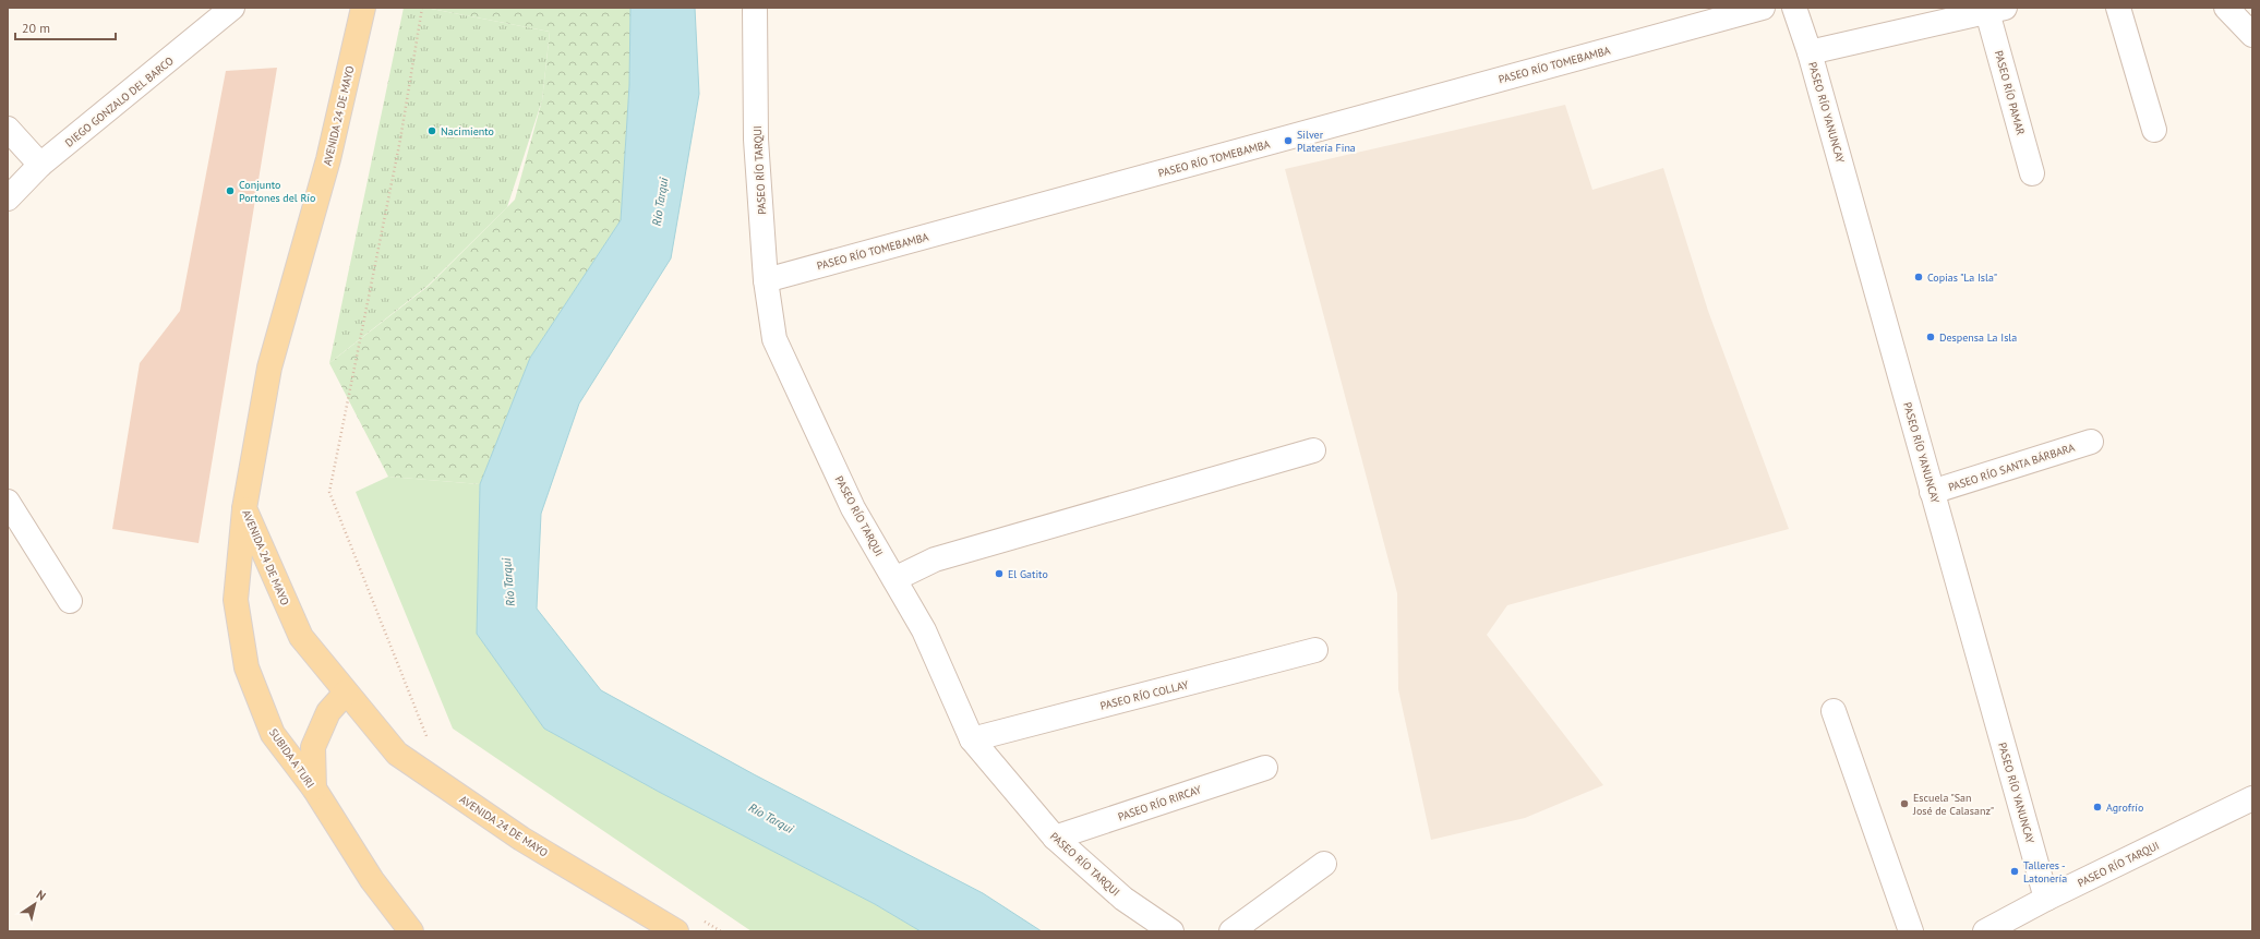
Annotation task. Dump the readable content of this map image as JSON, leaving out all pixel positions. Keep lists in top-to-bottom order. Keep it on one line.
{"streets":{"main road":["AVENIDA 24 DE MAYO","SUBIDA A TURI"],"street":["PASEO RÍO TOMEBAMBA","PASEO RÍO PAMAR","DIEGO GONZALO DEL BARCO","PASEO RÍO YANUNCAY","PASEO RÍO TARQUI","PASEO RÍO SANTA BÁRBARA","PASEO RÍO COLLAY","PASEO RÍO RIRCAY"]},"crossings":[["PASEO RÍO TOMEBAMBA","PASEO RÍO TARQUI"],["PASEO RÍO YANUNCAY","PASEO RÍO TARQUI"],["PASEO RÍO YANUNCAY","PASEO RÍO SANTA BÁRBARA"],["AVENIDA 24 DE MAYO","SUBIDA A TURI"],["PASEO RÍO TARQUI","PASEO RÍO COLLAY"],["PASEO RÍO TARQUI","PASEO RÍO RIRCAY"]],"water":["Río Tarqui"],"places":["Nacimiento","Silver Platería Fina","Conjunto Portones del Río","Copias \"La Isla\"","Despensa La Isla","El Gatito","Escuela \"San José de Calasanz\"","Agrofrío","Talleres - Latonería"],"scale_bar":"20 m","north":"top right"}
